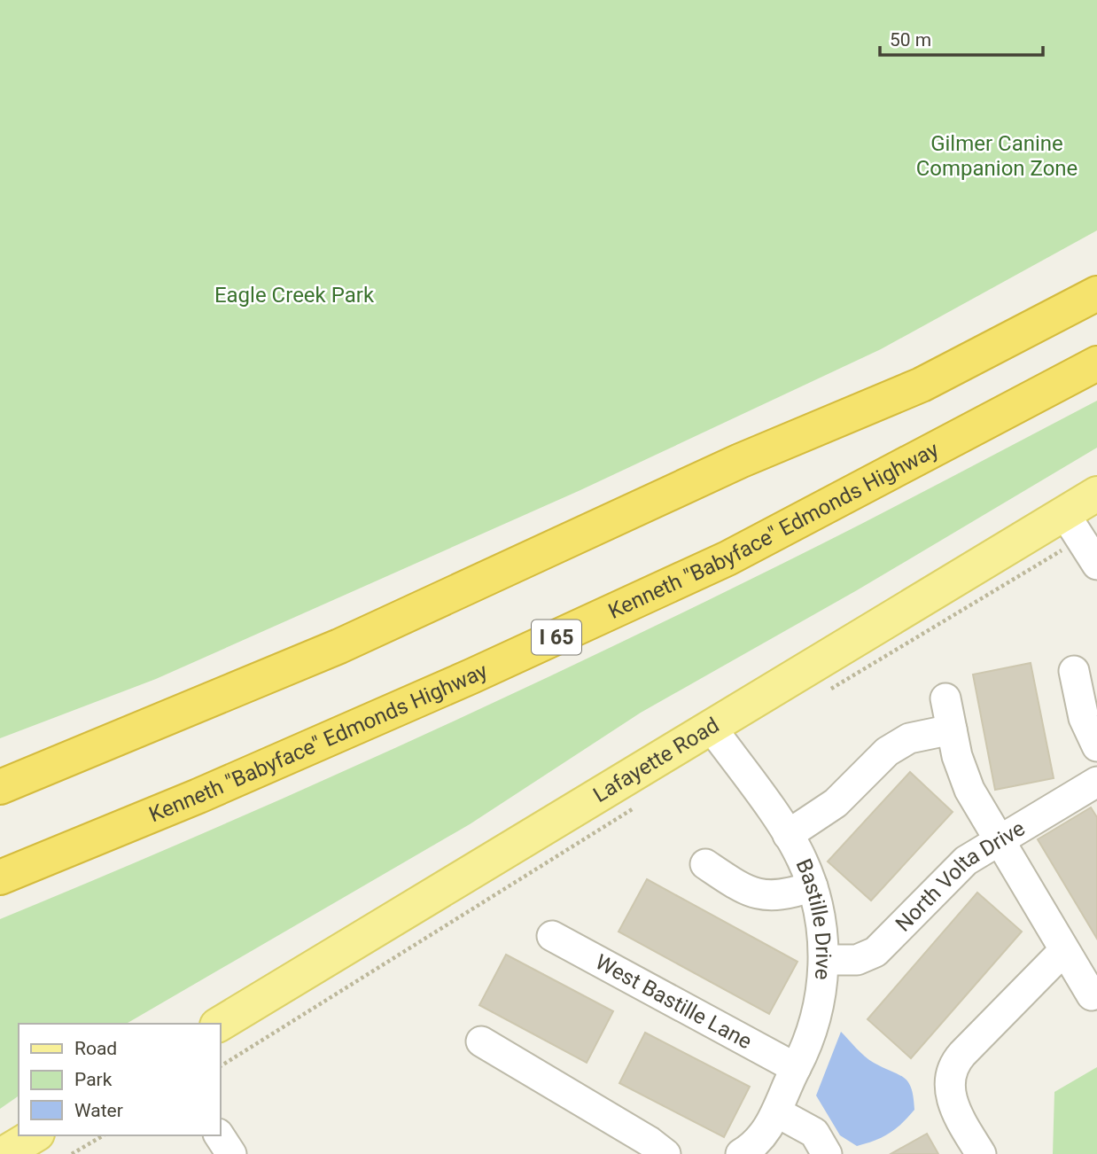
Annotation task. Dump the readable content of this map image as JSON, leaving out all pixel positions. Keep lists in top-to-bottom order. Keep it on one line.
{"streets":{"highway":["Kenneth \"Babyface\" Edmonds Highway","I 65"],"main road":["Lafayette Road"],"street":["North Volta Drive","Bastille Drive","West Bastille Lane"]},"crossings":[["Lafayette Road","Bastille Drive"],["North Volta Drive","Bastille Drive"],["Bastille Drive","West Bastille Lane"]],"parks":["Gilmer Canine Companion Zone","Eagle Creek Park"],"legend":["Road","Park","Water"],"scale_bar":"50 m"}
